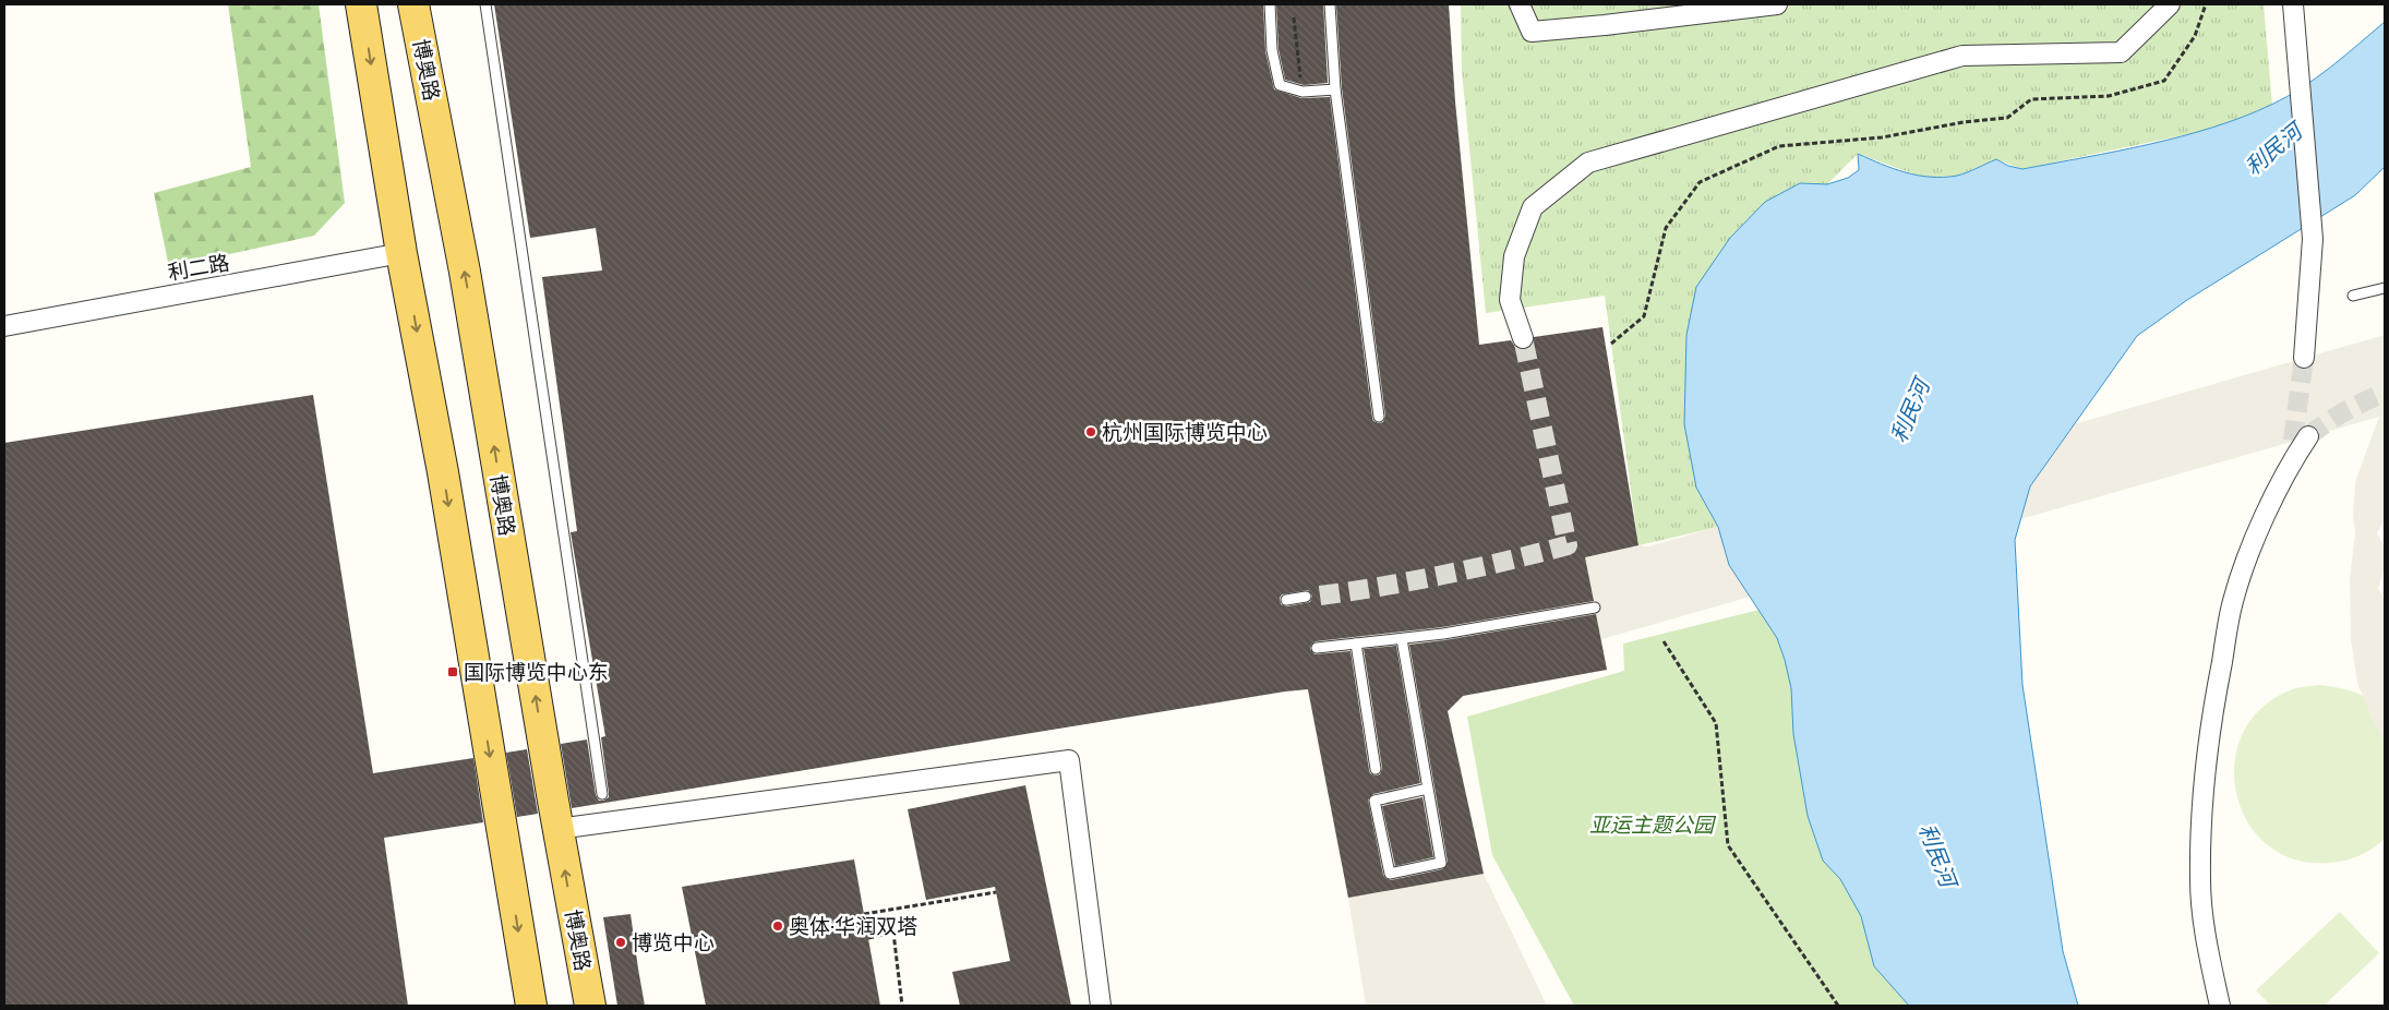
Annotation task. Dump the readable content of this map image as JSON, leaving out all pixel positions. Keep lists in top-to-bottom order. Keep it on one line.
{"streets":{"main road":["博奥路"],"street":["利二路"]},"water":["利民河"],"parks":["亚运主题公园"],"places":{"other":["杭州国际博览中心","奥体·华润双塔","博览中心"],"transit":["国际博览中心东"]}}
